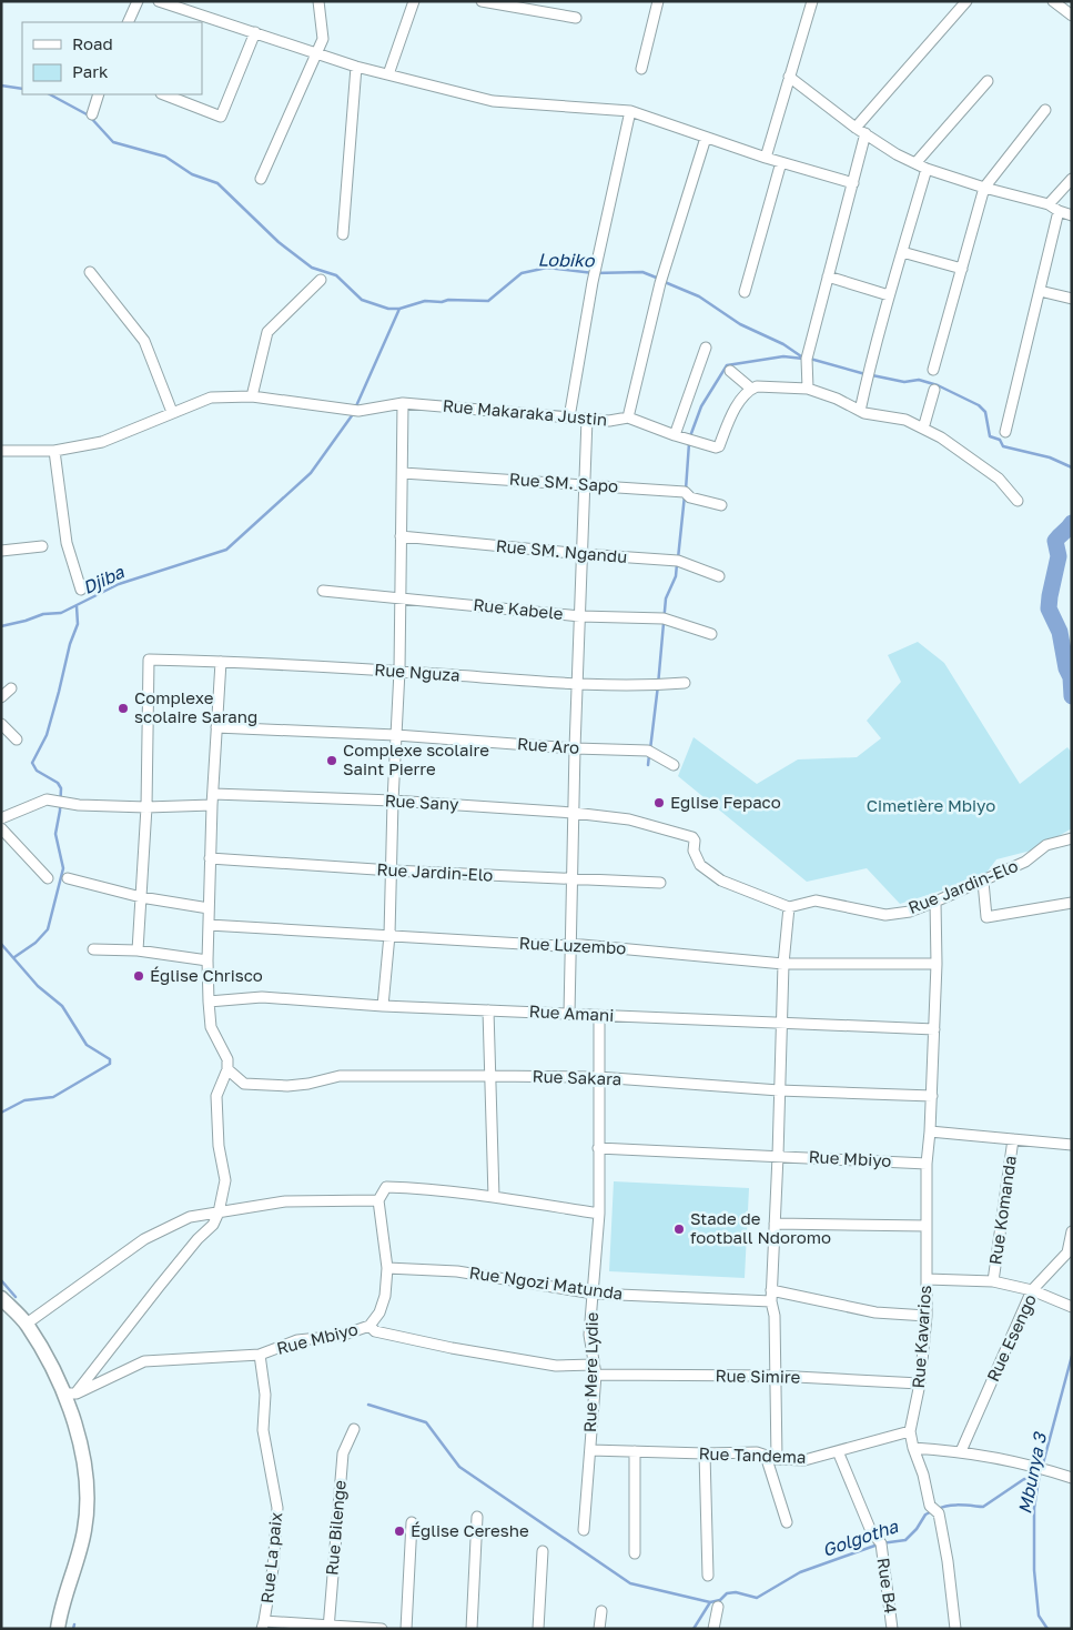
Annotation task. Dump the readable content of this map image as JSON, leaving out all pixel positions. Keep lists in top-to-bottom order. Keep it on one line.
{"streets":{"street":["Rue Makaraka Justin","Rue SM. Sapo","Rue SM. Ngandu","Rue Kabele","Rue Nguza","Rue Aro","Rue Sany","Rue Jardin-Elo","Rue Luzembo","Rue Amani","Rue Sakara","Rue Mbiyo","Rue Komanda","Rue Ngozi Matunda","Rue Kavarios","Rue Esengo","Rue Mere Lydie","Rue Simire","Rue Tandema","Rue Bilenge","Rue La paix","Rue B4"]},"crossings":[["Rue Sany","Rue Jardin-Elo"],["Rue Amani","Rue Mere Lydie"],["Rue Sakara","Rue Mere Lydie"],["Rue Mbiyo","Rue Ngozi Matunda"],["Rue Mbiyo","Rue Kavarios"],["Rue Mbiyo","Rue Mere Lydie"],["Rue Mbiyo","Rue Simire"],["Rue Mbiyo","Rue La paix"],["Rue Ngozi Matunda","Rue Mere Lydie"],["Rue Kavarios","Rue Simire"],["Rue Kavarios","Rue Tandema"],["Rue Mere Lydie","Rue Simire"],["Rue Mere Lydie","Rue Tandema"],["Rue Tandema","Rue B4"]],"water":["Lobiko","Djiba","Mbunya 3","Golgotha"],"parks":["Cimetière Mbiyo"],"places":["Complexe scolaire Sarang","Complexe scolaire Saint Pierre","Eglise Fepaco","Église Chrisco","Stade de football Ndoromo","Église Cereshe"],"legend":["Road","Park"]}
